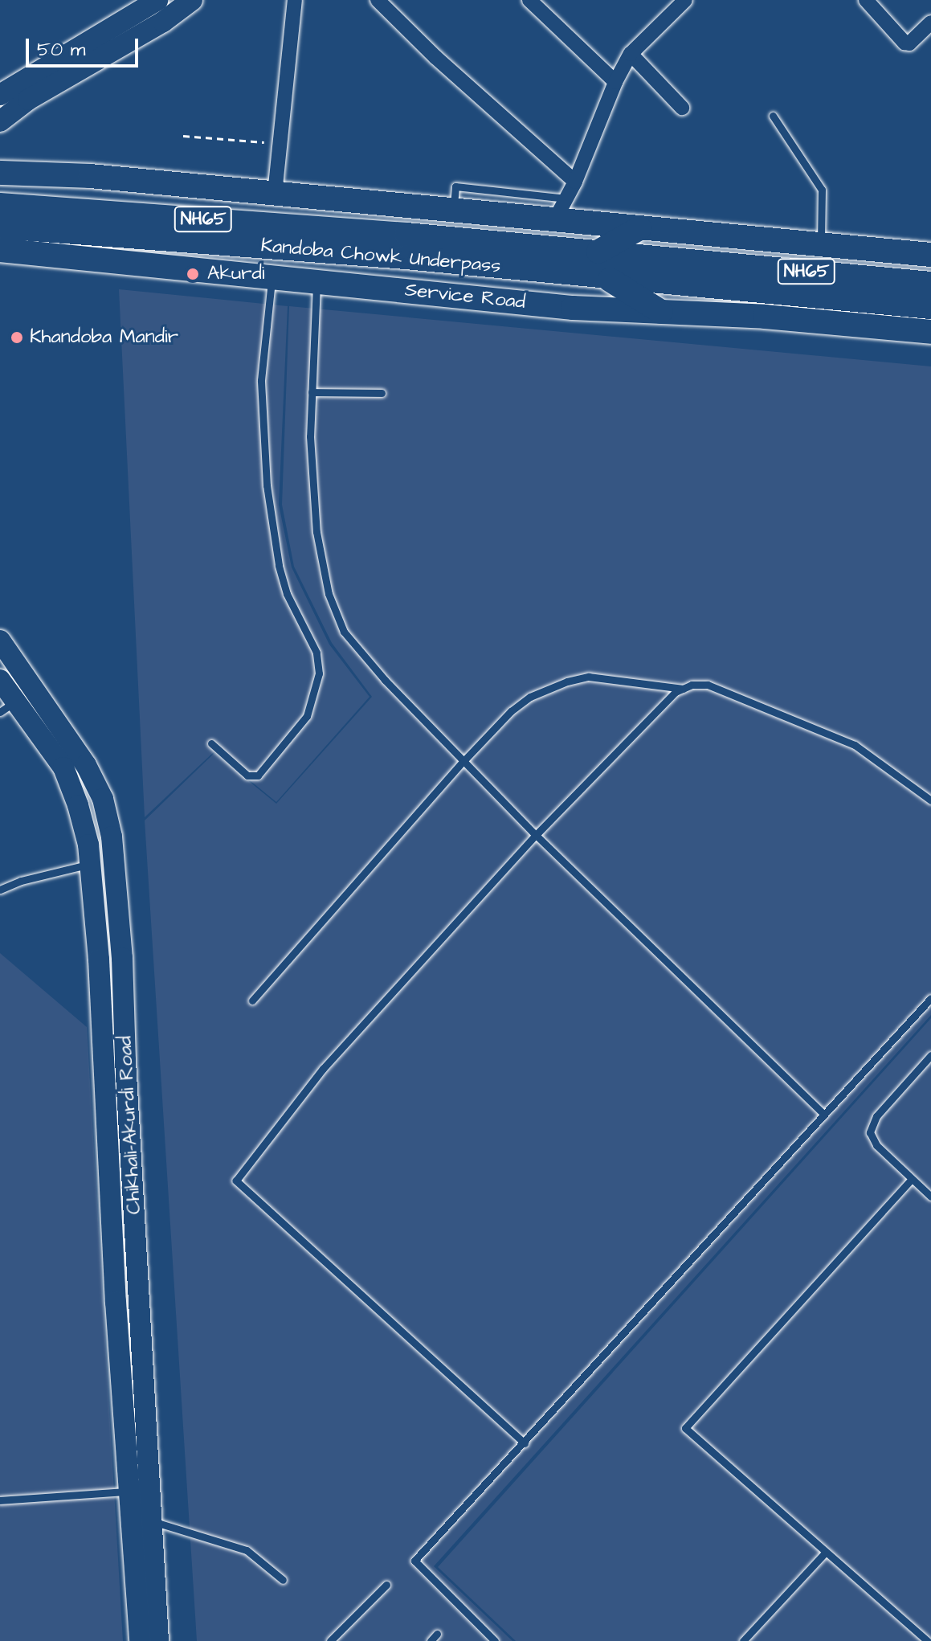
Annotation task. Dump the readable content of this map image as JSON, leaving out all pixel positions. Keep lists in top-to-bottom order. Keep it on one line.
{"streets":{"main road":["NH65","Kandoba Chowk Underpass","Service Road","Chikhali-Akurdi Road"]},"crossings":[["NH65","Kandoba Chowk Underpass"],["Kandoba Chowk Underpass","Service Road"]],"places":["Akurdi","Khandoba Mandir"],"scale_bar":"50 m"}
